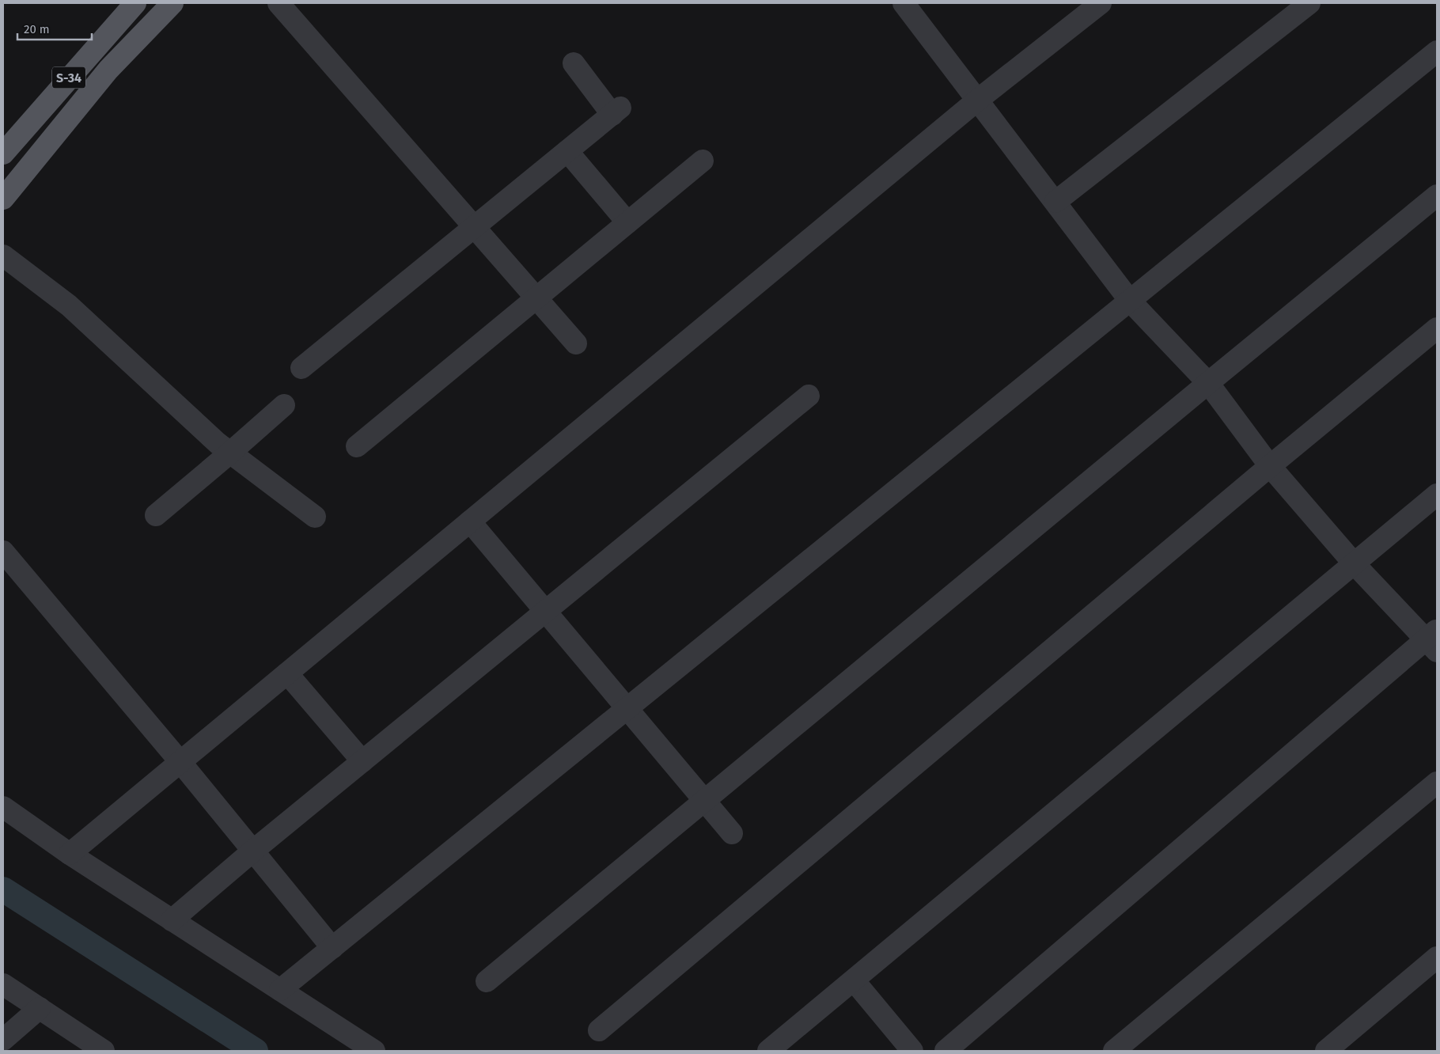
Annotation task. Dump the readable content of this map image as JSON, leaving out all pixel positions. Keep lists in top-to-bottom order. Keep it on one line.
{"streets":{"main road":["S-34"]},"scale_bar":"20 m"}
